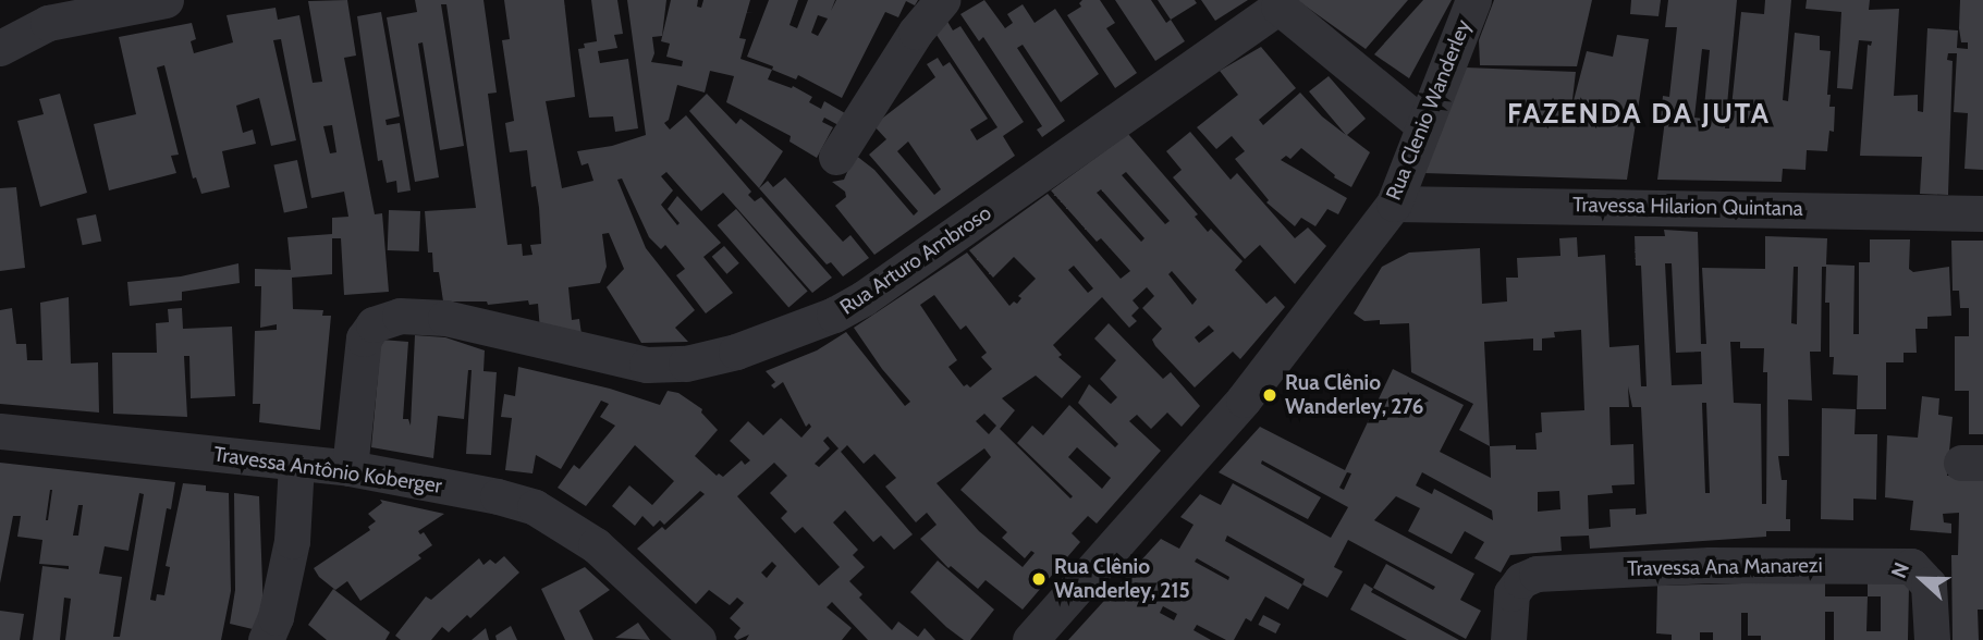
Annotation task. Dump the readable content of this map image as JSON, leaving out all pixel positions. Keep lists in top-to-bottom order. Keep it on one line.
{"streets":{"street":["Rua Clenio Wanderley","Travessa Hilarion Quintana","Rua Arturo Ambroso","Travessa Antônio Koberger","Travessa Ana Manarezi"]},"crossings":[["Rua Clenio Wanderley","Travessa Hilarion Quintana"],["Rua Clenio Wanderley","Rua Arturo Ambroso"],["Rua Arturo Ambroso","Travessa Antônio Koberger"]],"districts":["FAZENDA DA JUTA"],"places":["Rua Clênio Wanderley, 276","Rua Clênio Wanderley, 215"],"north":"left"}
